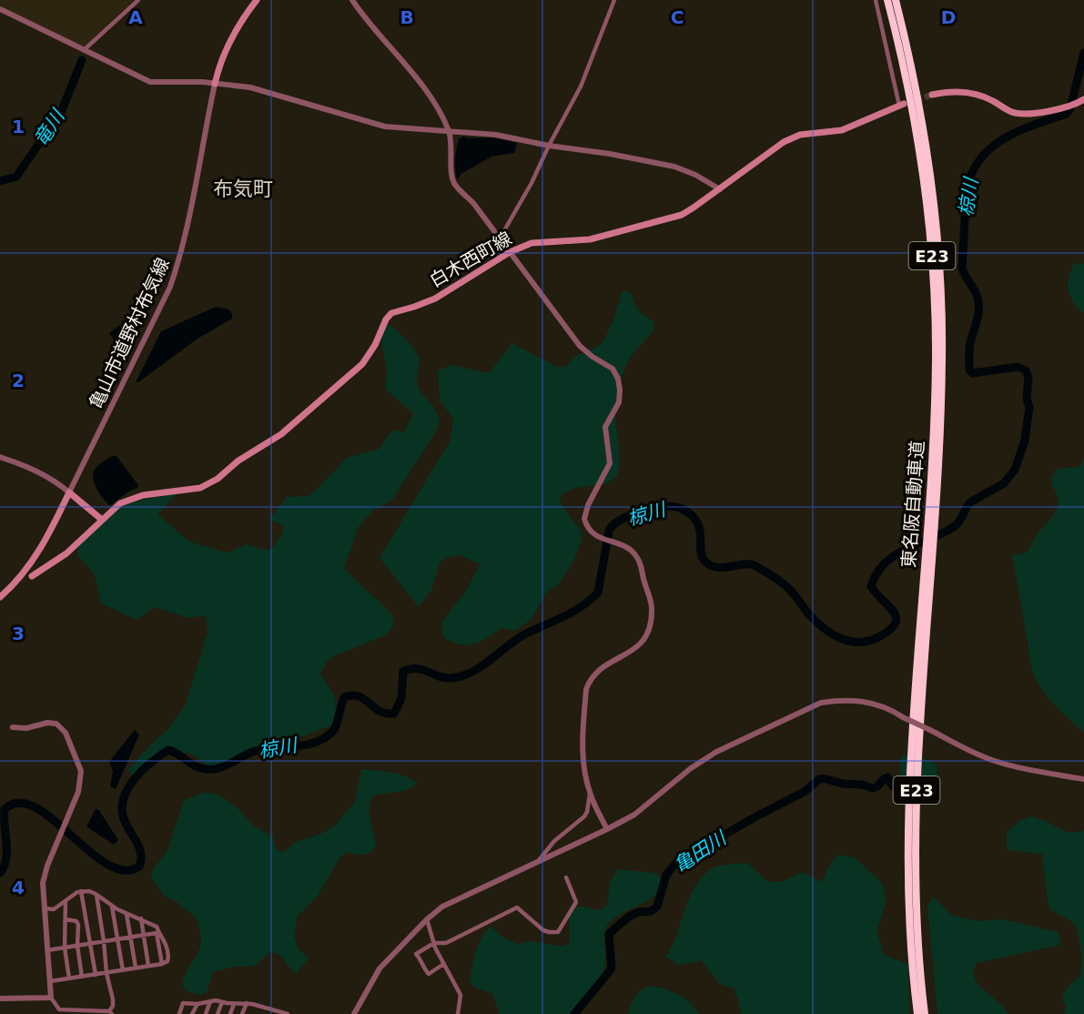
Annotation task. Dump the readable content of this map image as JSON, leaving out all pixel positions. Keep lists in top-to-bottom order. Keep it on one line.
{"streets":{"highway":["E23","東名阪自動車道"],"main road":["白木西町線"],"street":["亀山市道野村布気線"]},"districts":["布気町"],"water":["竜川","椋川","亀田川"],"grid":{"columns":["A","B","C","D"],"rows":["1","2","3","4"]}}
